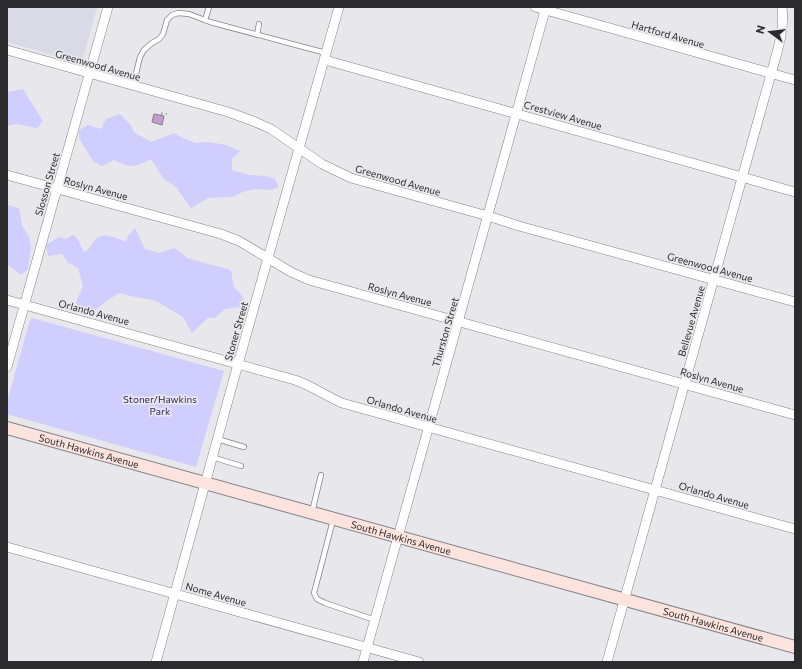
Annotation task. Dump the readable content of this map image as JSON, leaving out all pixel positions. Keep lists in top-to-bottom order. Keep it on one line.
{"streets":{"street":["Hartford Avenue","Greenwood Avenue","Crestview Avenue","Slosson Street","Roslyn Avenue","Orlando Avenue","Bellevue Avenue","Stoner Street","Thurston Street","South Hawkins Avenue","Nome Avenue"]},"crossings":[["Hartford Avenue","Bellevue Avenue"],["Hartford Avenue","Thurston Street"],["Greenwood Avenue","Slosson Street"],["Greenwood Avenue","Bellevue Avenue"],["Greenwood Avenue","Stoner Street"],["Greenwood Avenue","Thurston Street"],["Crestview Avenue","Bellevue Avenue"],["Crestview Avenue","Stoner Street"],["Crestview Avenue","Thurston Street"],["Slosson Street","Roslyn Avenue"],["Slosson Street","Orlando Avenue"],["Roslyn Avenue","Bellevue Avenue"],["Roslyn Avenue","Stoner Street"],["Roslyn Avenue","Thurston Street"],["Orlando Avenue","Bellevue Avenue"],["Orlando Avenue","Stoner Street"],["Orlando Avenue","Thurston Street"],["Bellevue Avenue","South Hawkins Avenue"],["Stoner Street","South Hawkins Avenue"],["Stoner Street","Nome Avenue"],["Thurston Street","South Hawkins Avenue"],["Thurston Street","Nome Avenue"]],"parks":["Stoner/Hawkins Park"],"north":"left"}
